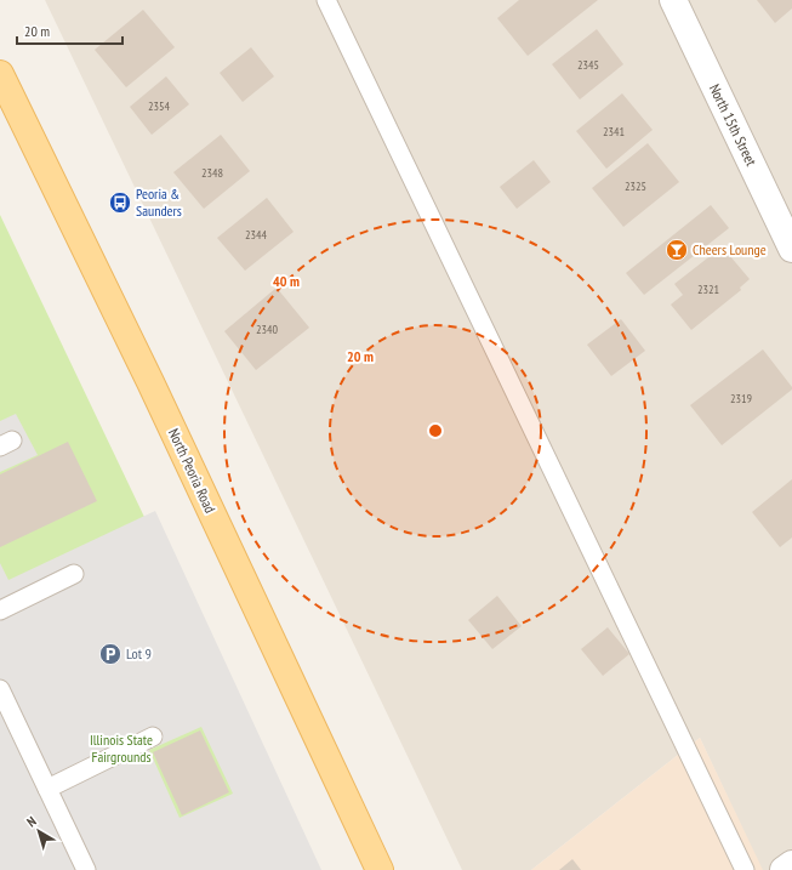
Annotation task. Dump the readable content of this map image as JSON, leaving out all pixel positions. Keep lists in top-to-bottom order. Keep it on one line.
{"streets":{"main road":["North Peoria Road"],"street":["North 15th Street"]},"parks":["Illinois State Fairgrounds"],"places":{"bus stop":["Peoria & Saunders"],"bar":["Cheers Lounge"],"parking":["Lot 9"]},"house_numbers":["2345","2354","2341","2348","2325","2344","2321","2340","2319"],"scale_bar":"20 m","north":"top left","rings":["40 m","20 m"]}
